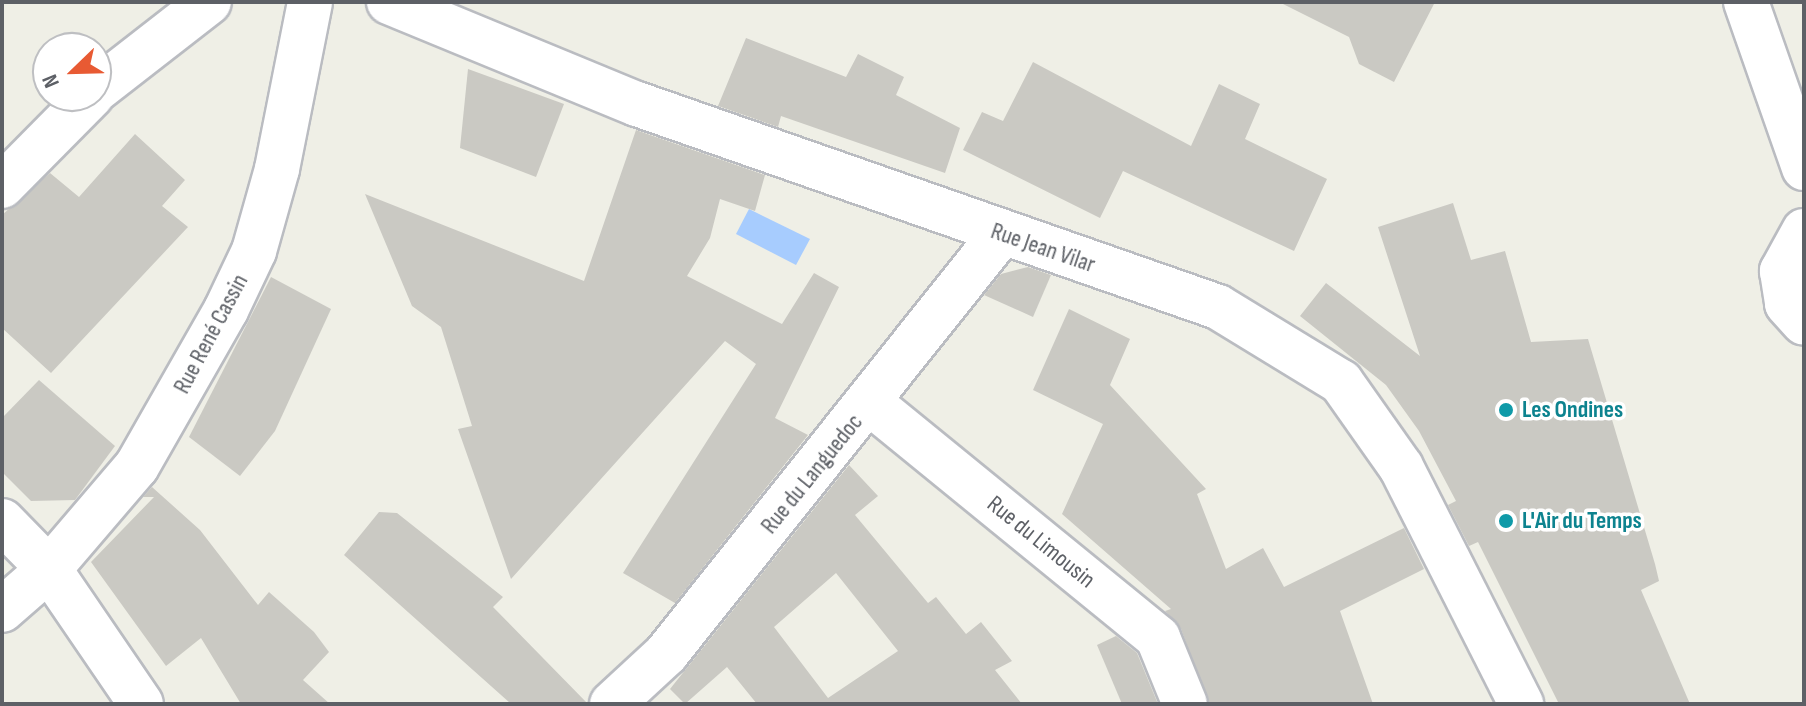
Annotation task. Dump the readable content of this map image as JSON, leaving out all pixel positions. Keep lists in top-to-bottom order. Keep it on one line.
{"streets":{"street":["Rue Jean Vilar","Rue René Cassin","Rue du Languedoc","Rue du Limousin"]},"crossings":[["Rue Jean Vilar","Rue du Languedoc"],["Rue du Languedoc","Rue du Limousin"]],"places":["Les Ondines","L'Air du Temps"],"north":"bottom left"}
